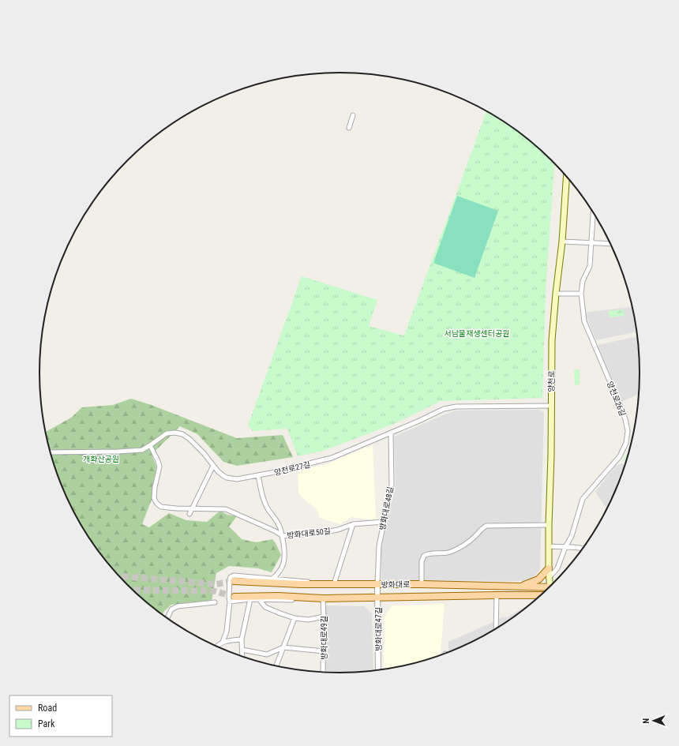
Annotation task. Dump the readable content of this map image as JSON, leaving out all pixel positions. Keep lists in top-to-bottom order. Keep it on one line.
{"streets":{"main road":["양천로","방화대로"],"street":["양천로26길","양천로27길","방화대로48길","방화대로50길","방화대로47길","방화대로49길"]},"crossings":[["양천로","양천로26길"],["양천로","양천로27길"],["양천로27길","방화대로48길"],["방화대로48길","방화대로50길"],["방화대로48길","방화대로"],["방화대로48길","방화대로47길"],["방화대로","방화대로47길"],["방화대로","방화대로49길"]],"parks":["서남물재생센터공원","개화산공원"],"legend":["Road","Park"],"north":"left"}
